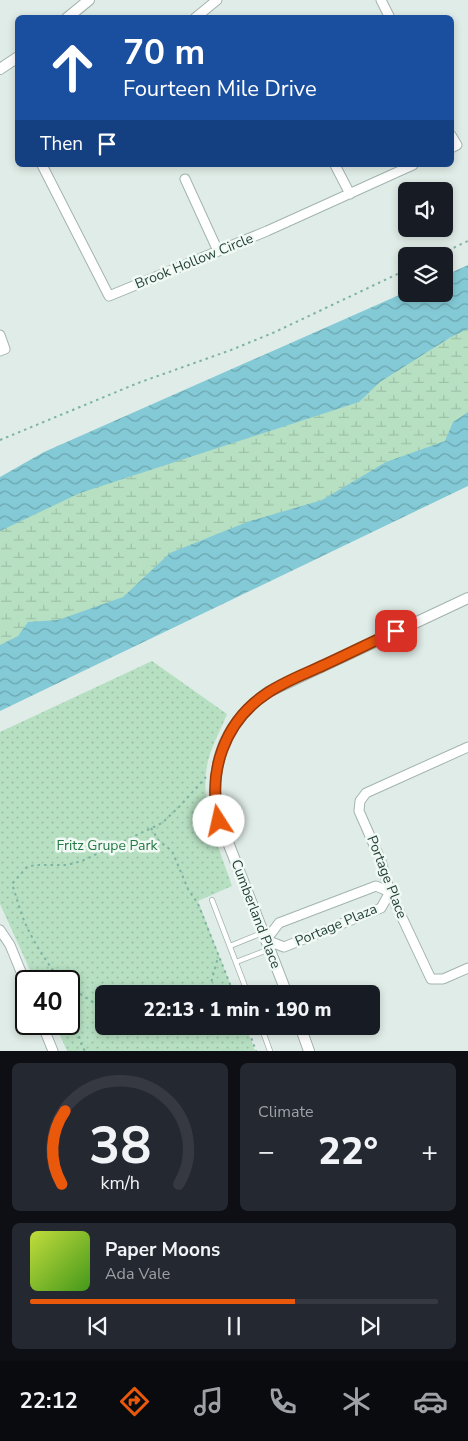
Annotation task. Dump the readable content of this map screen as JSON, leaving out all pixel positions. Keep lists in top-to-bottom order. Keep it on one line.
{"streets":{"street":["Brook Hollow Circle","Portage Place","Cumberland Place","Portage Plaza"]},"crossings":[["Portage Place","Portage Plaza"],["Cumberland Place","Portage Plaza"]],"parks":["Fritz Grupe Park"],"page":{"turn":["70 m","Fourteen Mile Drive"],"then":"Then","limit":"40","trip":"22:13 · 1 min · 190 m","tile":"Climate","heat":["−","22°","+"],"song":["Paper Moons","Ada Vale"],"tabs":"22:12","gauge":["38","km/h"]}}
